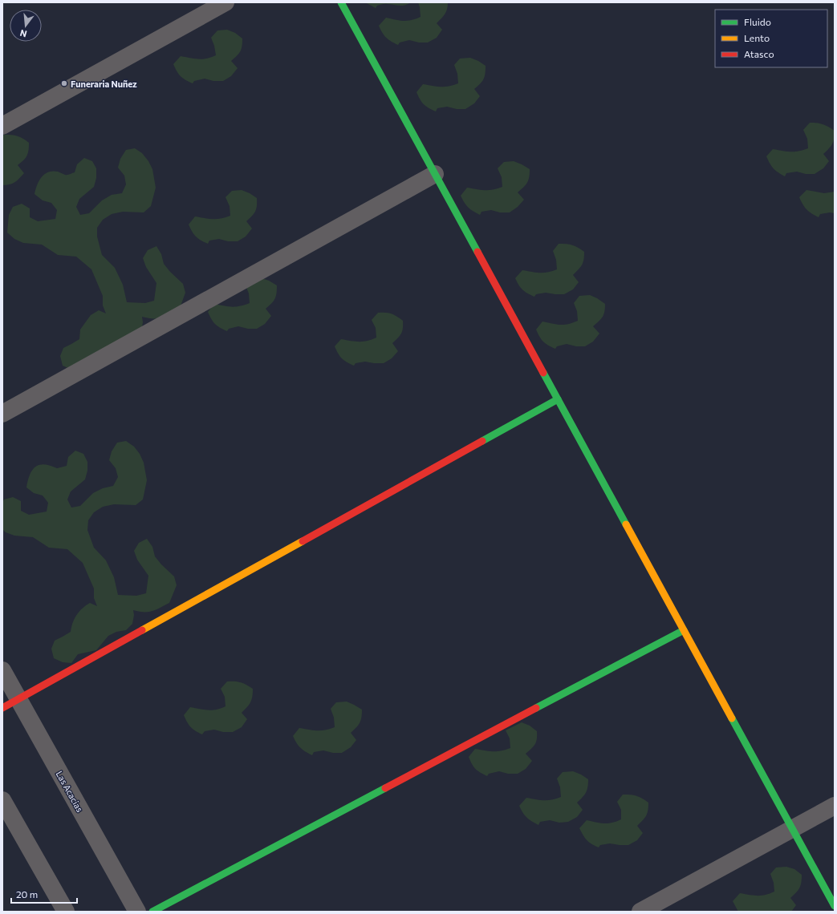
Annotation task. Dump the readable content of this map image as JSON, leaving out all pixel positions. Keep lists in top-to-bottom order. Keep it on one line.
{"streets":{"street":["Las Acacias"]},"places":["Funeraria Nuñez"],"legend":["Fluido","Lento","Atasco"],"scale_bar":"20 m","north":"bottom"}
